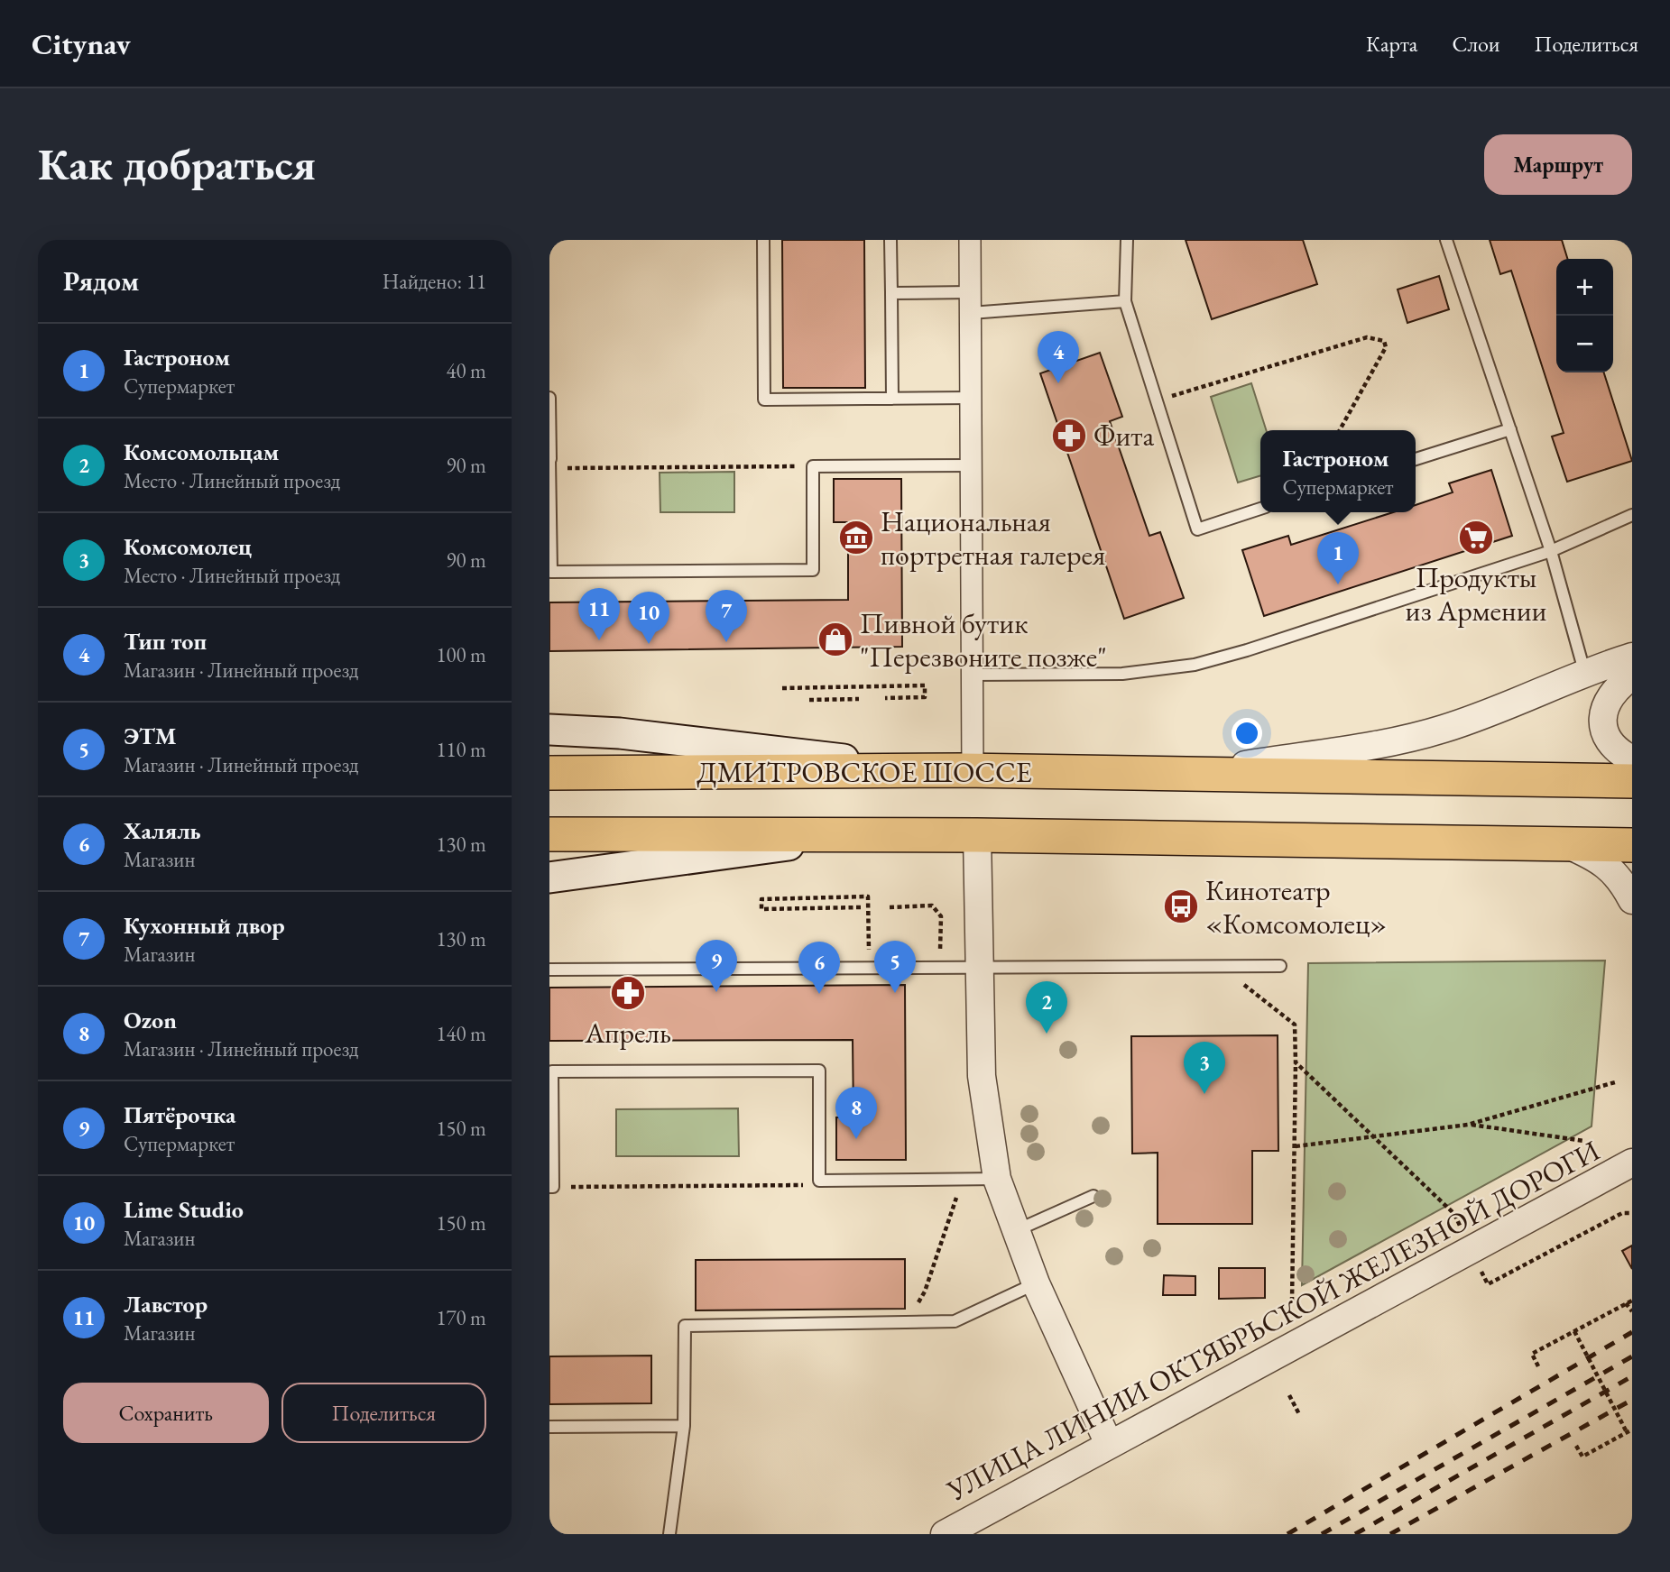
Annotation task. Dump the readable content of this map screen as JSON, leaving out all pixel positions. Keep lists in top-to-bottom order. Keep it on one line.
{"streets":{"main road":["ДМИТРОВСКОЕ ШОССЕ"],"street":["УЛИЦА ЛИНИИ ОКТЯБРЬСКОЙ ЖЕЛЕЗНОЙ ДОРОГИ"]},"places":{"pharmacy":["Фита","Апрель"],"museum":["Национальная портретная галерея"],"supermarket":["Продукты из Армении"],"shop":["Пивной бутик \"Перезвоните позже\""],"bus stop":["Кинотеатр «Комсомолец»"]},"page":{"header":"Citynav","nav":["Карта","Слои","Поделиться"],"buttons":["Маршрут",["Сохранить","Поделиться"]],"title":"Как добраться","heading":["Рядом","Найдено: 11"],"map_buttons":["+","−"],"list":[{"mark":"1","name":"Гастроном","note":"Супермаркет","value":"40 m"},{"mark":"2","name":"Комсомольцам","note":"Место · Линейный проезд","value":"90 m"},{"mark":"3","name":"Комсомолец","note":"Место · Линейный проезд","value":"90 m"},{"mark":"4","name":"Тип топ","note":"Магазин · Линейный проезд","value":"100 m"},{"mark":"5","name":"ЭТМ","note":"Магазин · Линейный проезд","value":"110 m"},{"mark":"6","name":"Халяль","note":"Магазин","value":"130 m"},{"mark":"7","name":"Кухонный двор","note":"Магазин","value":"130 m"},{"mark":"8","name":"Ozon","note":"Магазин · Линейный проезд","value":"140 m"},{"mark":"9","name":"Пятёрочка","note":"Супермаркет","value":"150 m"},{"mark":"10","name":"Lime Studio","note":"Магазин","value":"150 m"},{"mark":"11","name":"Лавстор","note":"Магазин","value":"170 m"}],"pins":["4","1","11","7","10","9","5","6","2","3","8"],"popup":["Гастроном","Супермаркет"]}}
